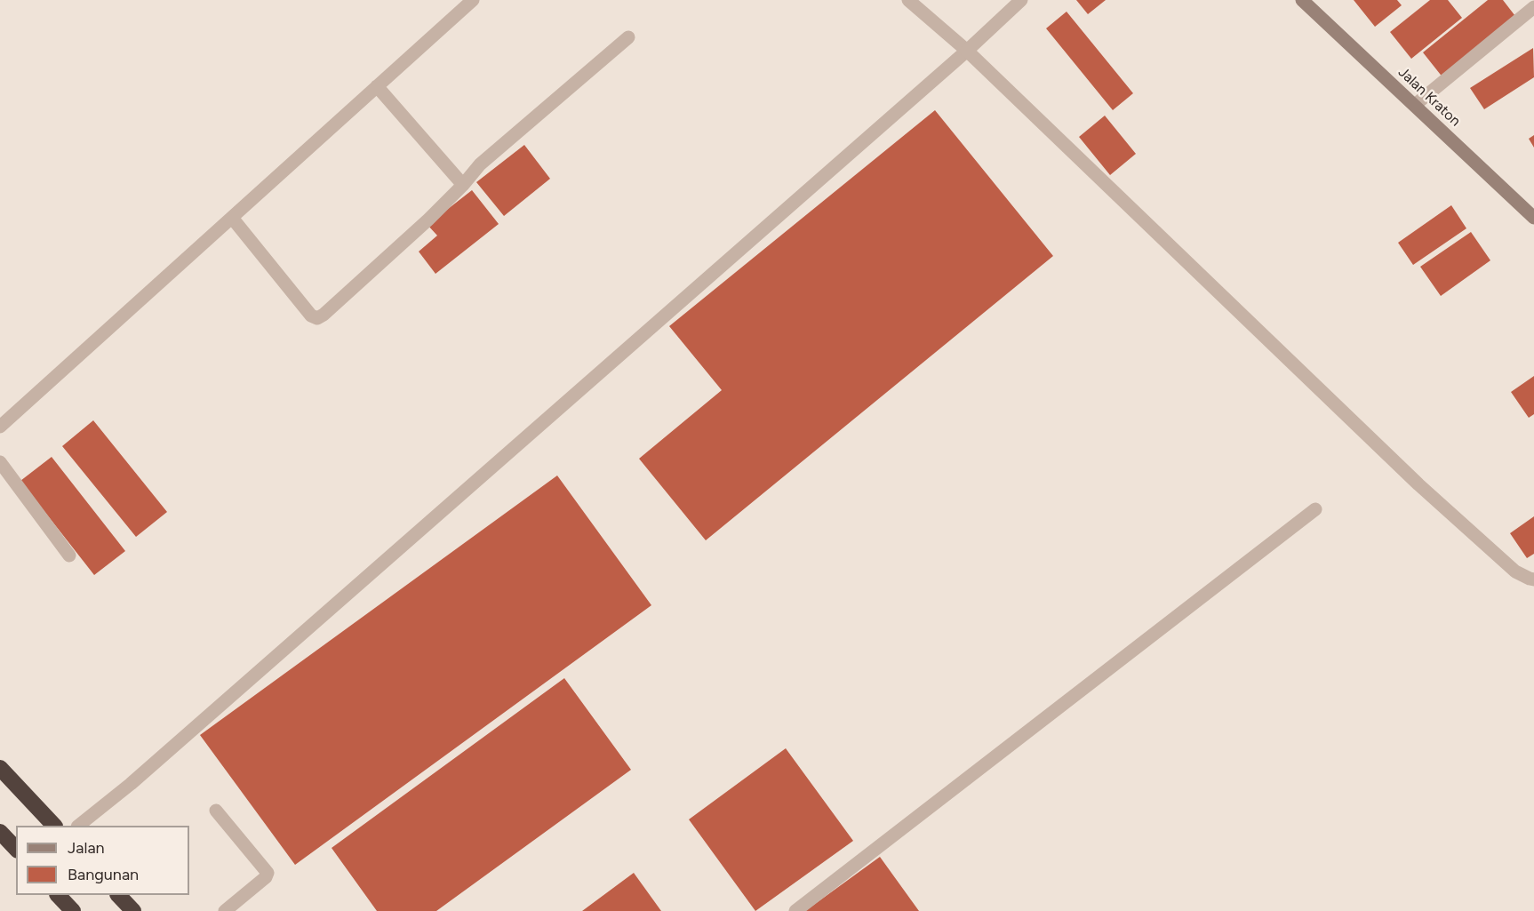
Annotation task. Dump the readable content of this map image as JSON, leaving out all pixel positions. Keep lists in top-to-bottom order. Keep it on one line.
{"streets":{"street":["Jalan Kraton"]},"legend":["Jalan","Bangunan"]}
